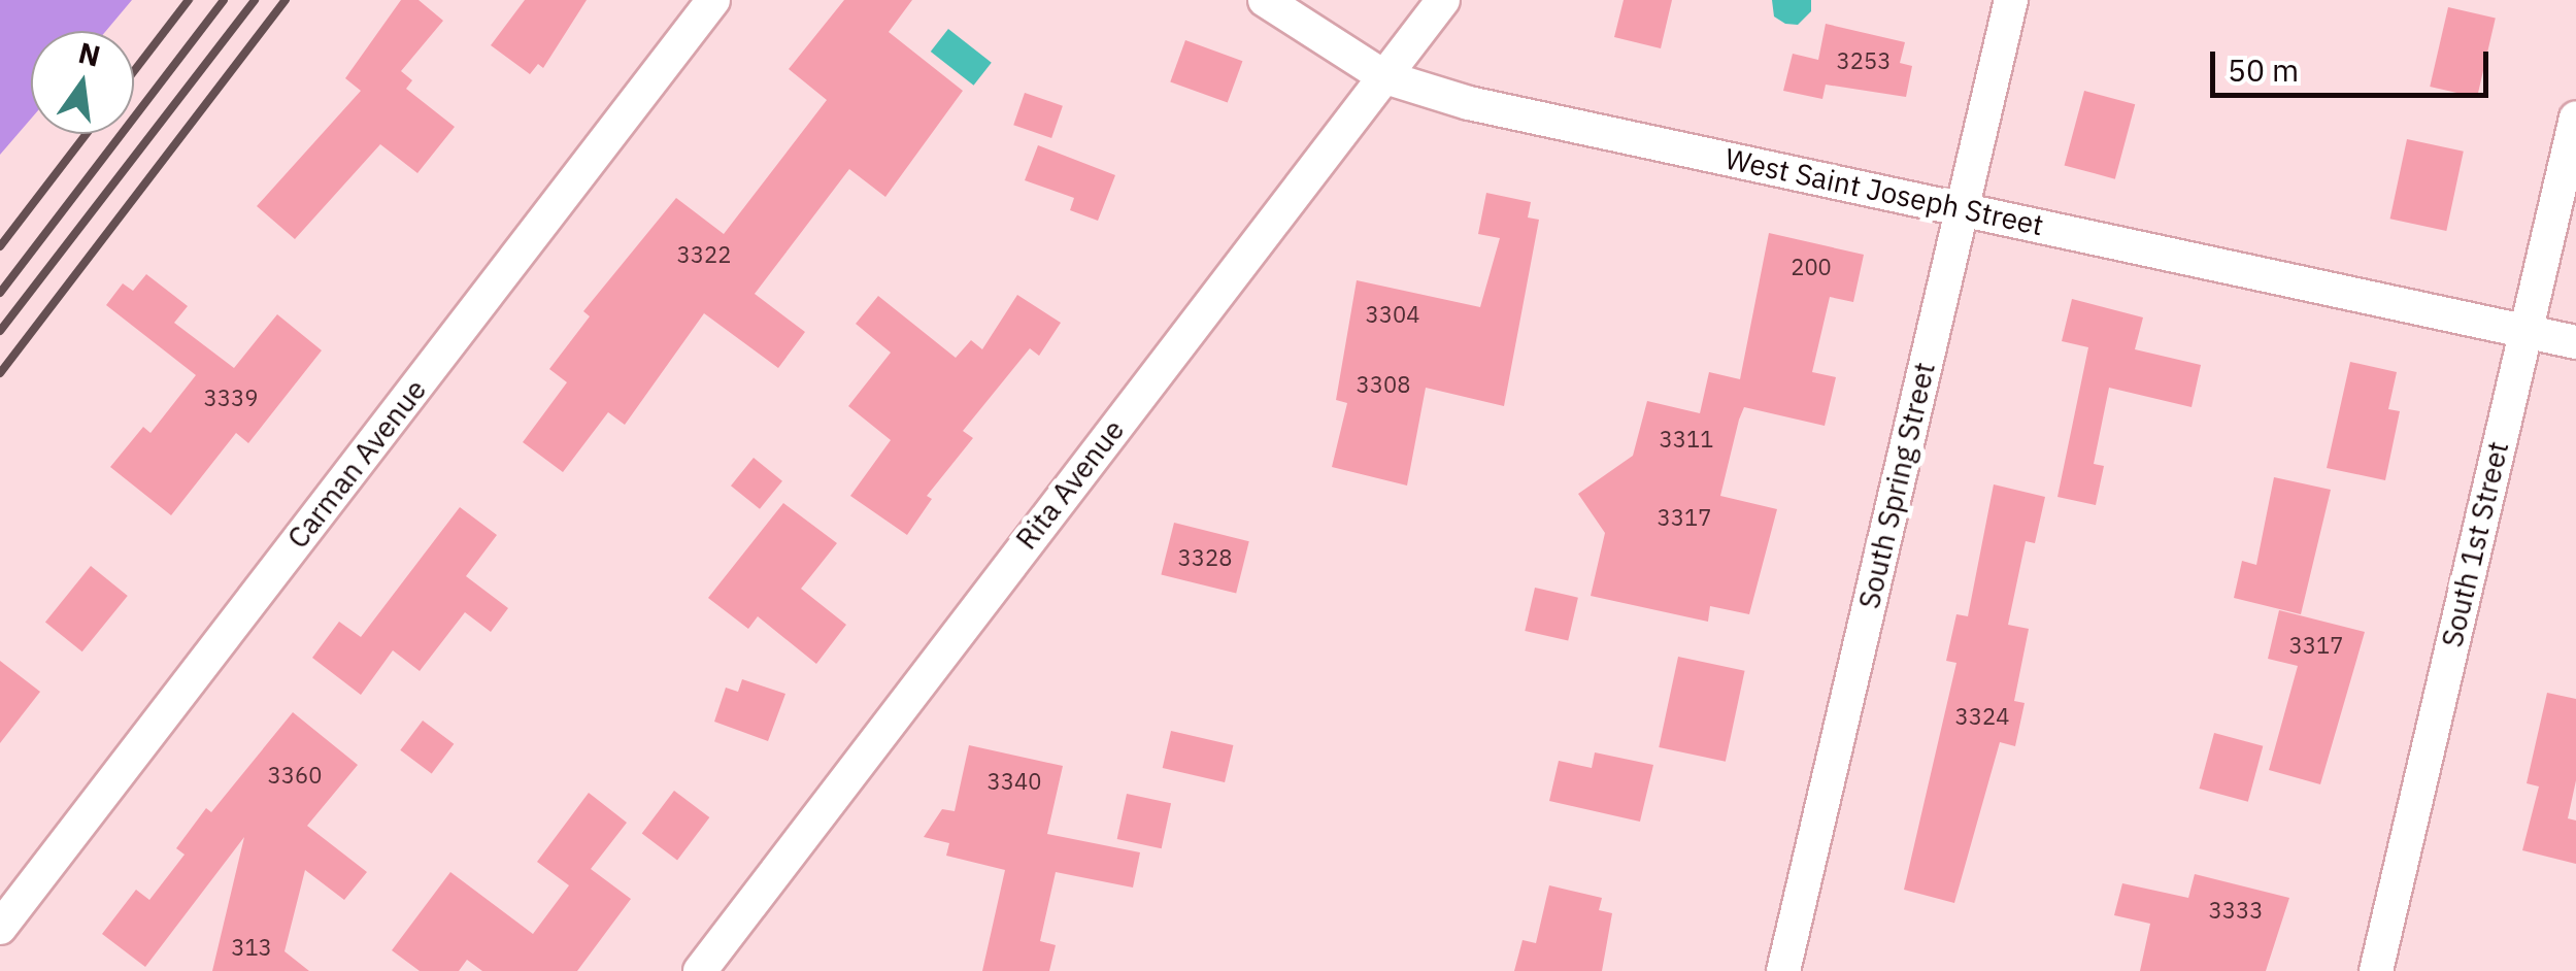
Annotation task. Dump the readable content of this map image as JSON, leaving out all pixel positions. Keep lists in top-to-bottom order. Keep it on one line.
{"streets":{"street":["West Saint Joseph Street","Carman Avenue","Rita Avenue","South Spring Street","South 1st Street"]},"crossings":[["West Saint Joseph Street","Rita Avenue"],["West Saint Joseph Street","South Spring Street"],["West Saint Joseph Street","South 1st Street"]],"house_numbers":["3253","3322","200","3304","3308","3339","3311","3317","3328","3317","3324","3360","3340","3333","313"],"scale_bar":"50 m","north":"top"}
